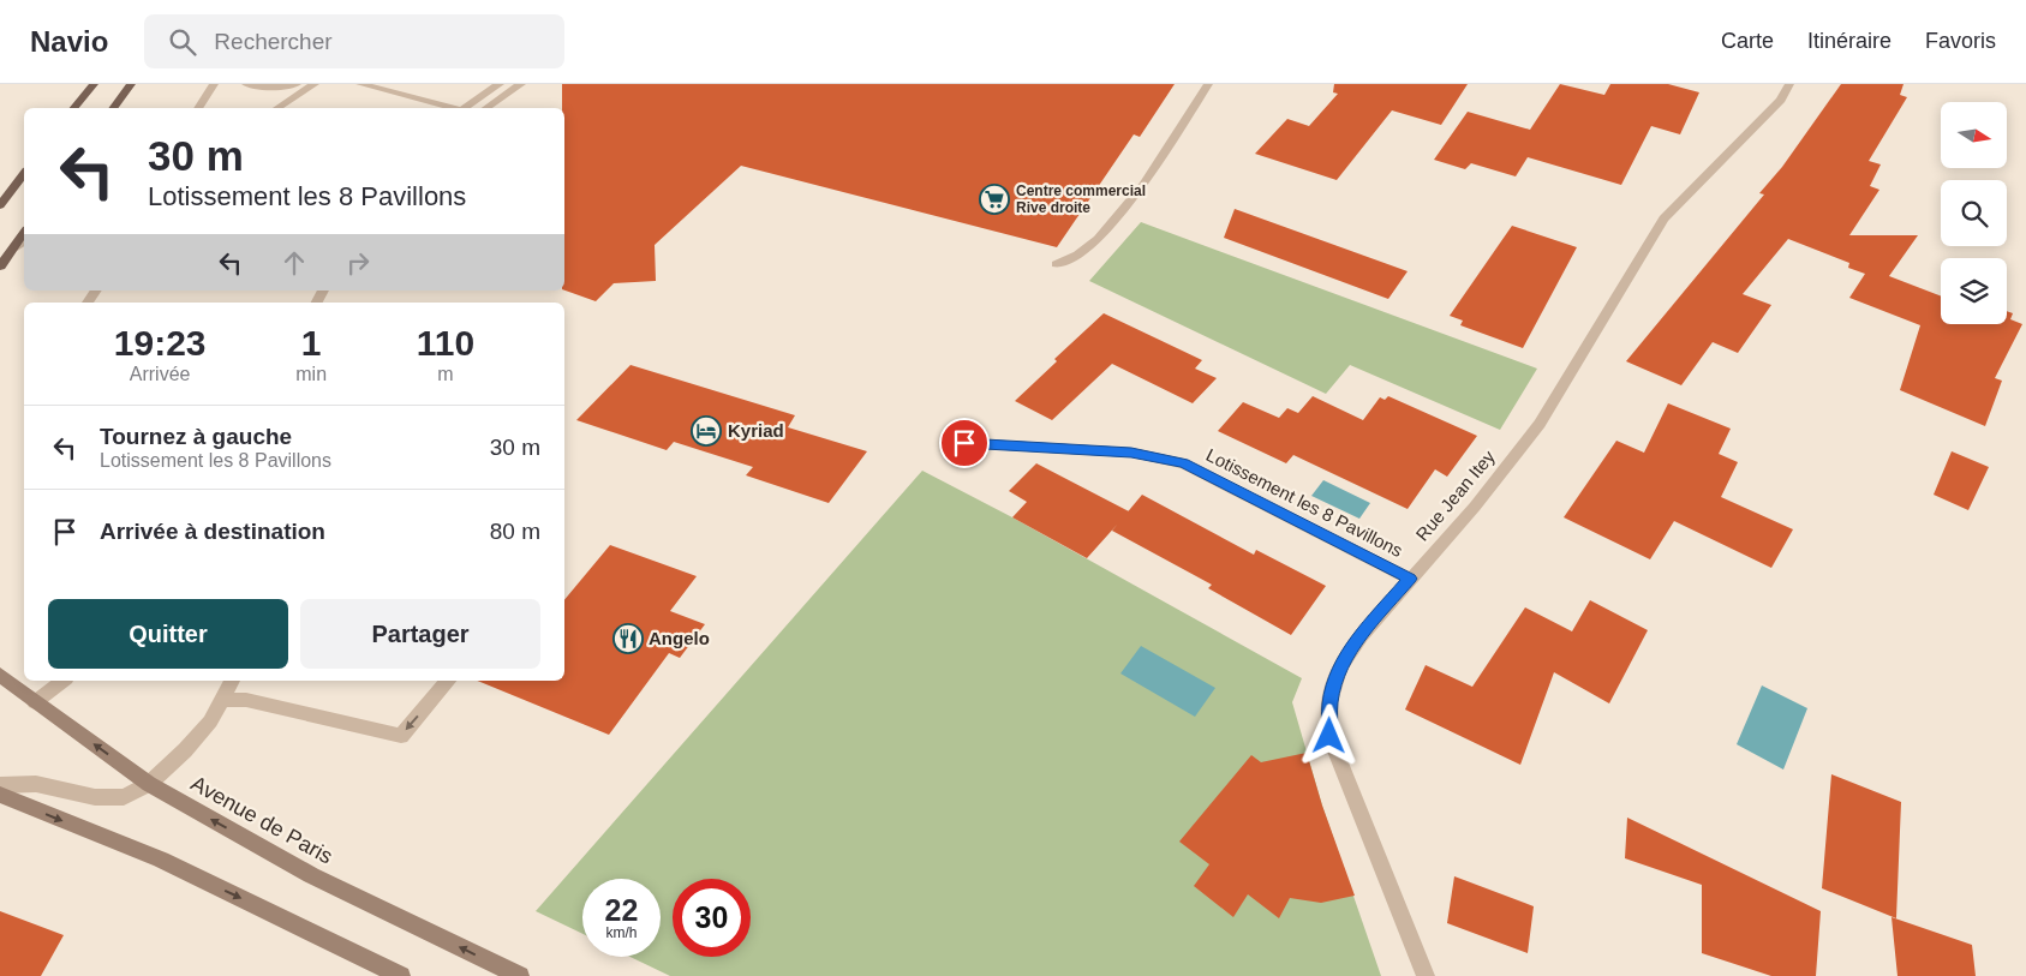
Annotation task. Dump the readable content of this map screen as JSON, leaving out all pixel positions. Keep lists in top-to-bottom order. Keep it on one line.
{"streets":{"main road":["Avenue de Paris"],"street":["Rue Jean Itey","Lotissement les 8 Pavillons"]},"crossings":[["Rue Jean Itey","Lotissement les 8 Pavillons"]],"places":{"supermarket":["Centre commercial Rive droite"],"hotel":["Kyriad"],"restaurant":["Angelo"]},"north":"right","page":{"header":"Navio","search":"Rechercher","nav":["Carte","Itinéraire","Favoris"],"turn":["30 m","Lotissement les 8 Pavillons"],"eta":["19:23","Arrivée","1","min","110","m"],"list":[{"name":"Tournez à gauche","note":"Lotissement les 8 Pavillons","value":"30 m"},{"name":"Arrivée à destination","value":"80 m"}],"buttons":["Quitter","Partager"],"speed":"22 km/h","limit":"30"}}
